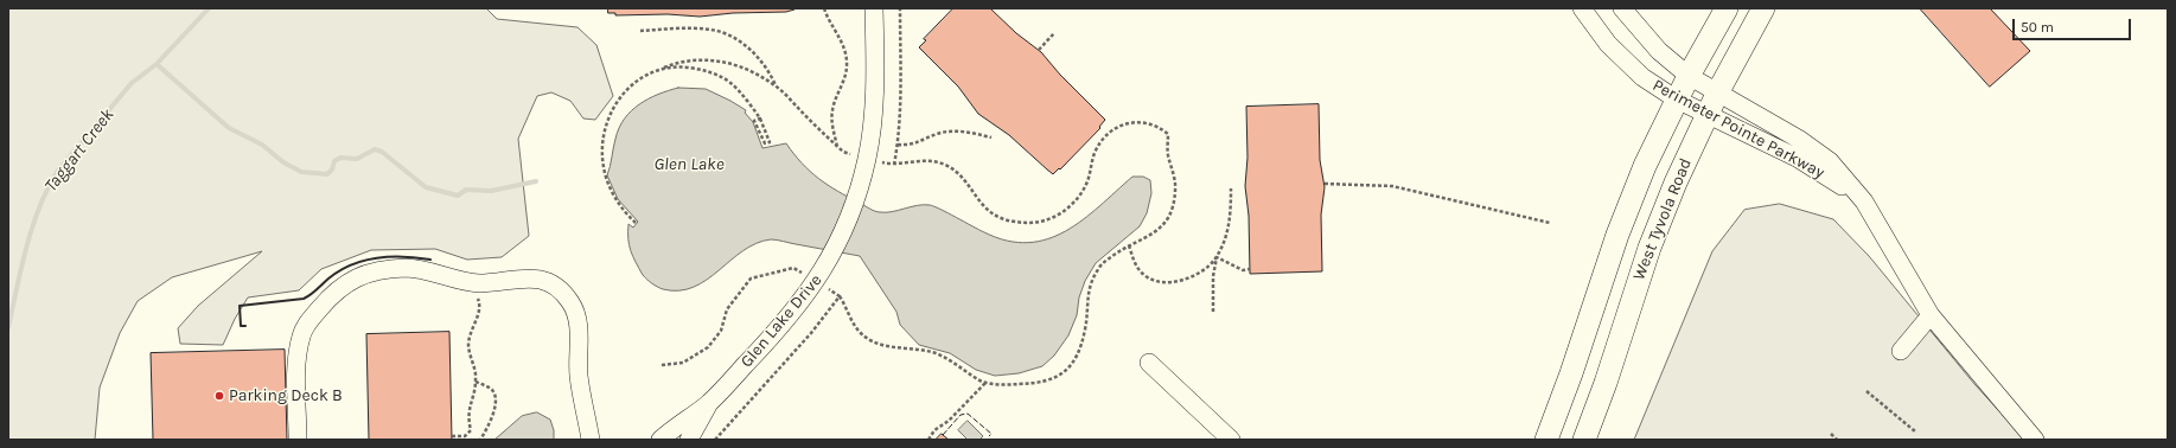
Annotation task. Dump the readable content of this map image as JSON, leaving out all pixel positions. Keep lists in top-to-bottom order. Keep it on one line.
{"streets":{"main road":["West Tyvola Road"],"street":["Perimeter Pointe Parkway","Glen Lake Drive"]},"crossings":[["Perimeter Pointe Parkway","West Tyvola Road"]],"water":["Taggart Creek","Glen Lake"],"places":["Parking Deck B"],"scale_bar":"50 m"}
